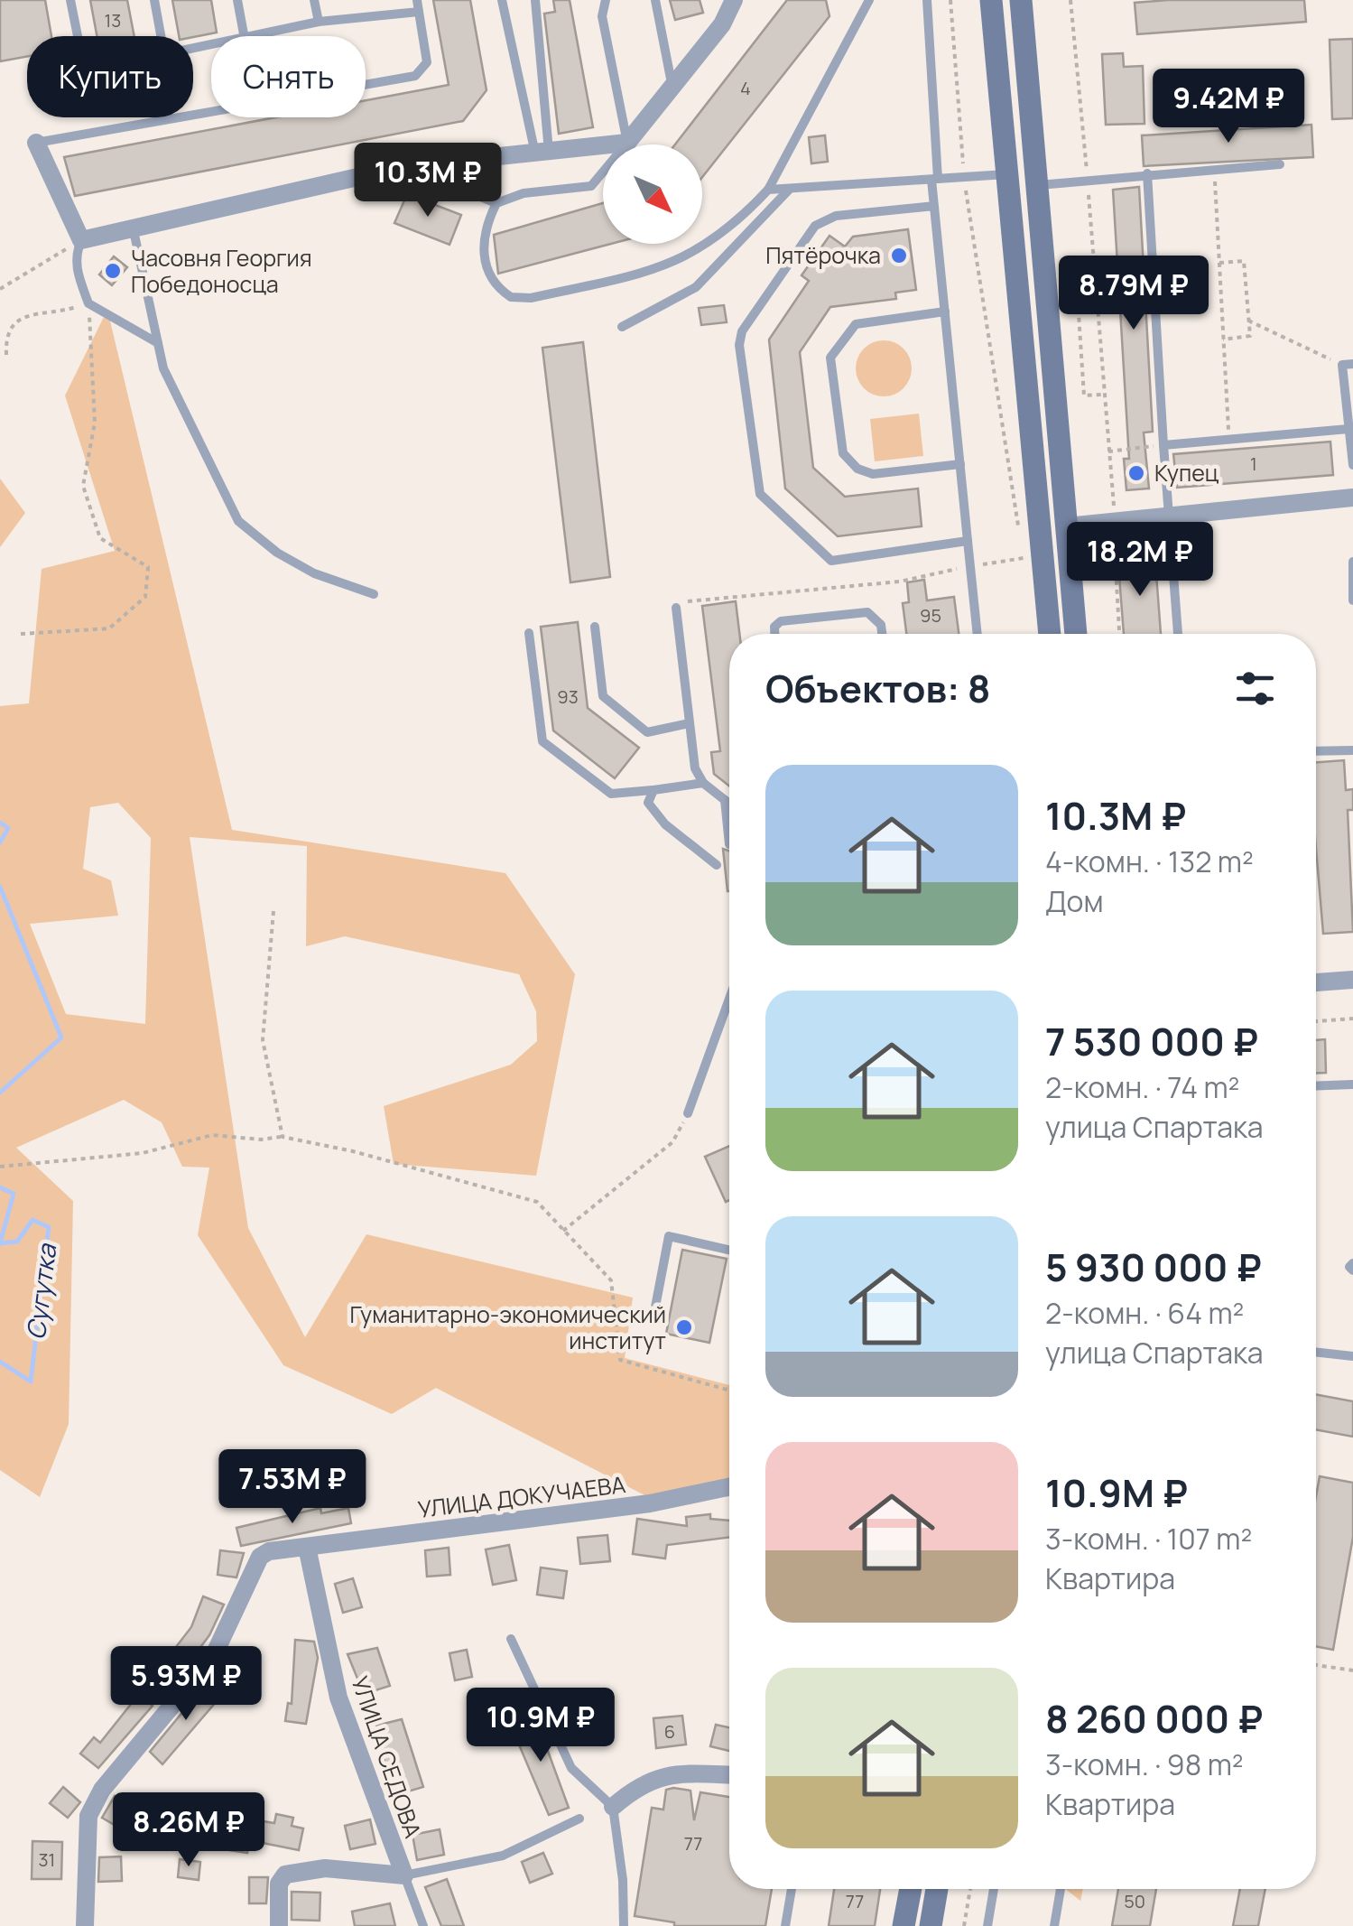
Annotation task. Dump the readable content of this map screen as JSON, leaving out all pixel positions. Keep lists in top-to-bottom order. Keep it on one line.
{"streets":{"street":["УЛИЦА ДОКУЧАЕВА","УЛИЦА СЕДОВА"]},"crossings":[["УЛИЦА ДОКУЧАЕВА","УЛИЦА СЕДОВА"]],"water":["Сугутка"],"places":["Пятёрочка","Часовня Георгия Победоносца","Купец","Гуманитарно-экономический институт"],"house_numbers":["13","4","1","95","93","6","77","31","77","50"],"north":"bottom right","page":{"chip":["Купить","Снять"],"price":["9.42M ₽","10.3M ₽","8.79M ₽","18.2M ₽","7.53M ₽","5.93M ₽","10.9M ₽","8.26M ₽"],"heading":"Объектов: 8","list":[{"name":"10.3M ₽","note":"4-комн. · 132 m² · Дом"},{"name":"7 530 000 ₽","note":"2-комн. · 74 m² · улица Спартака"},{"name":"5 930 000 ₽","note":"2-комн. · 64 m² · улица Спартака"},{"name":"10.9M ₽","note":"3-комн. · 107 m² · Квартира"},{"name":"8 260 000 ₽","note":"3-комн. · 98 m² · Квартира"}]}}
